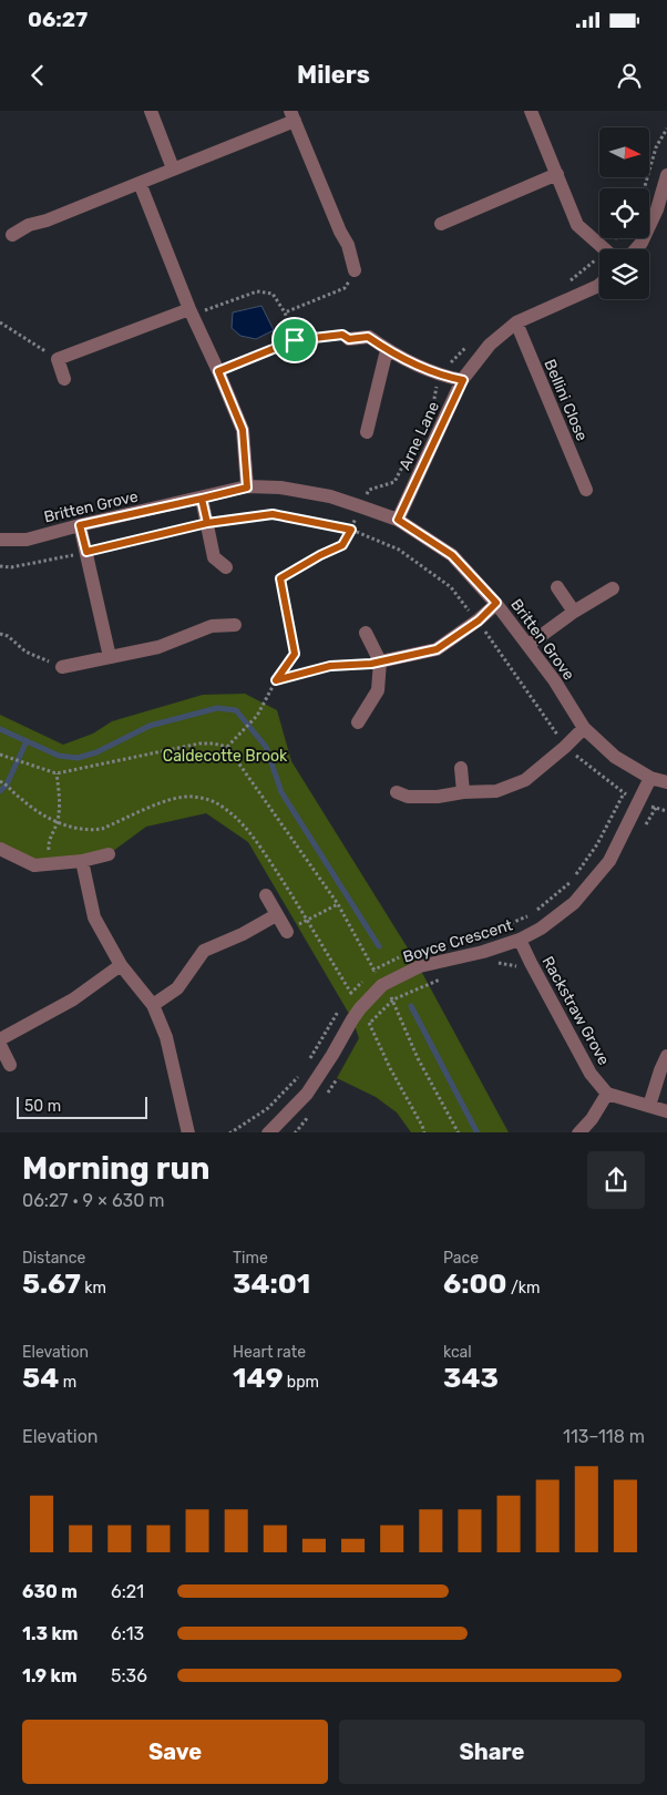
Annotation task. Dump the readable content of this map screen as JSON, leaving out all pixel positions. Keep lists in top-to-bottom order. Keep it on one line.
{"streets":{"street":["Bellini Close","Arne Lane","Britten Grove","Boyce Crescent","Rackstraw Grove"]},"crossings":[["Bellini Close","Arne Lane"],["Arne Lane","Britten Grove"],["Britten Grove","Boyce Crescent"],["Boyce Crescent","Rackstraw Grove"]],"parks":["Caldecotte Brook"],"scale_bar":"50 m","north":"right","page":{"status":"06:27","header":"Milers","scale":"50 m","heading":["Morning run","06:27 · 9 × 630 m"],"stats":[["Distance","5.67 km"],["Time","34:01"],["Pace","6:00 /km"],["Elevation","54 m"],["Heart rate","149 bpm"],["kcal","343"]],"chart":["Elevation","113–118 m"],"list":[{"name":"630 m","note":"6:21"},{"name":"1.3 km","note":"6:13"},{"name":"1.9 km","note":"5:36"}],"buttons":["Save","Share"]}}
